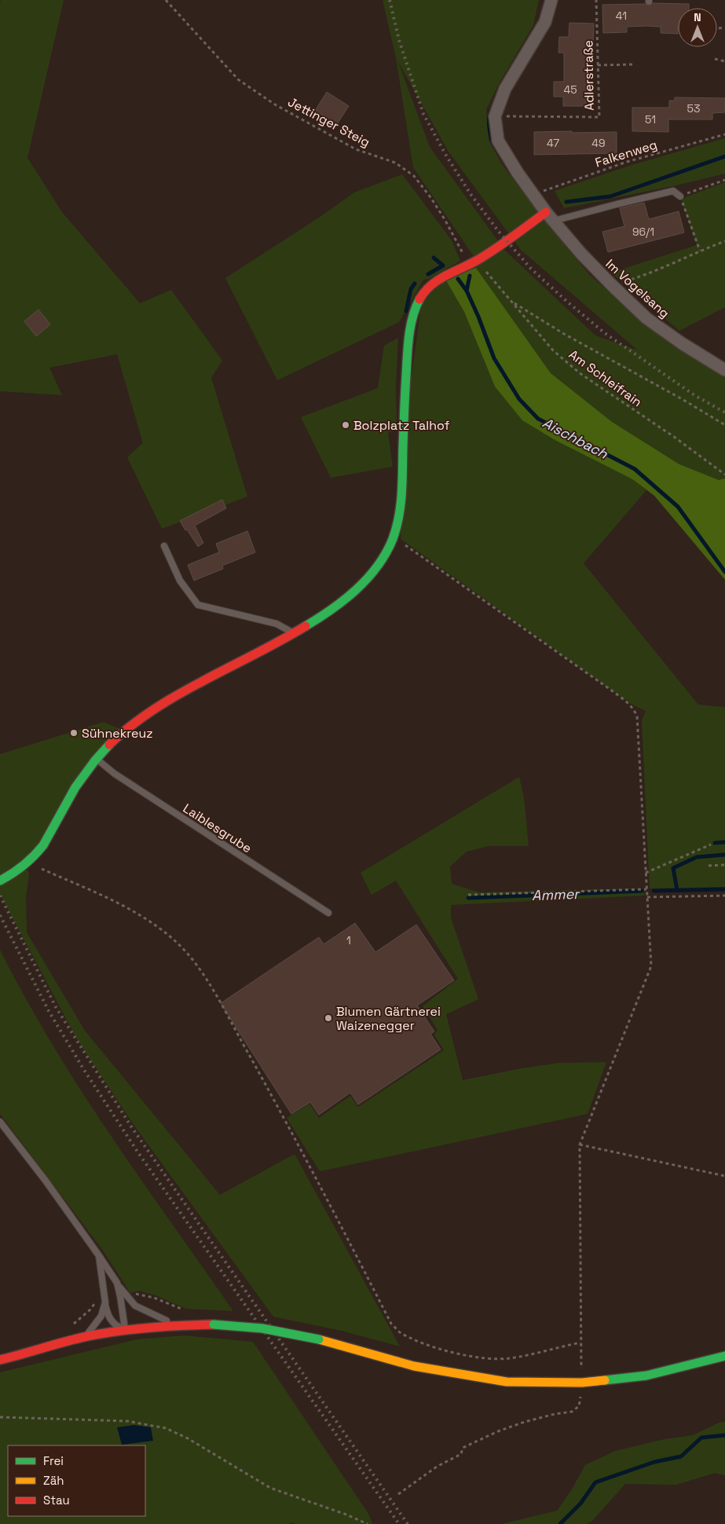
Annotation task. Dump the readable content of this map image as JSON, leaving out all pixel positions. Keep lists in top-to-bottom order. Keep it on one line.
{"streets":{"street":["Im Vogelsang"],"lane":["Laiblesgrube"],"path":["Adlerstraße","Jettinger Steig","Falkenweg","Am Schleifrain"]},"crossings":[["Adlerstraße","Im Vogelsang"],["Falkenweg","Im Vogelsang"]],"water":["Aischbach","Ammer"],"places":["Bolzplatz Talhof","Sühnekreuz","Blumen Gärtnerei Waizenegger"],"house_numbers":["41","45","53","51","47","49","96/1","1"],"legend":["Frei","Zäh","Stau"],"north":"top"}
